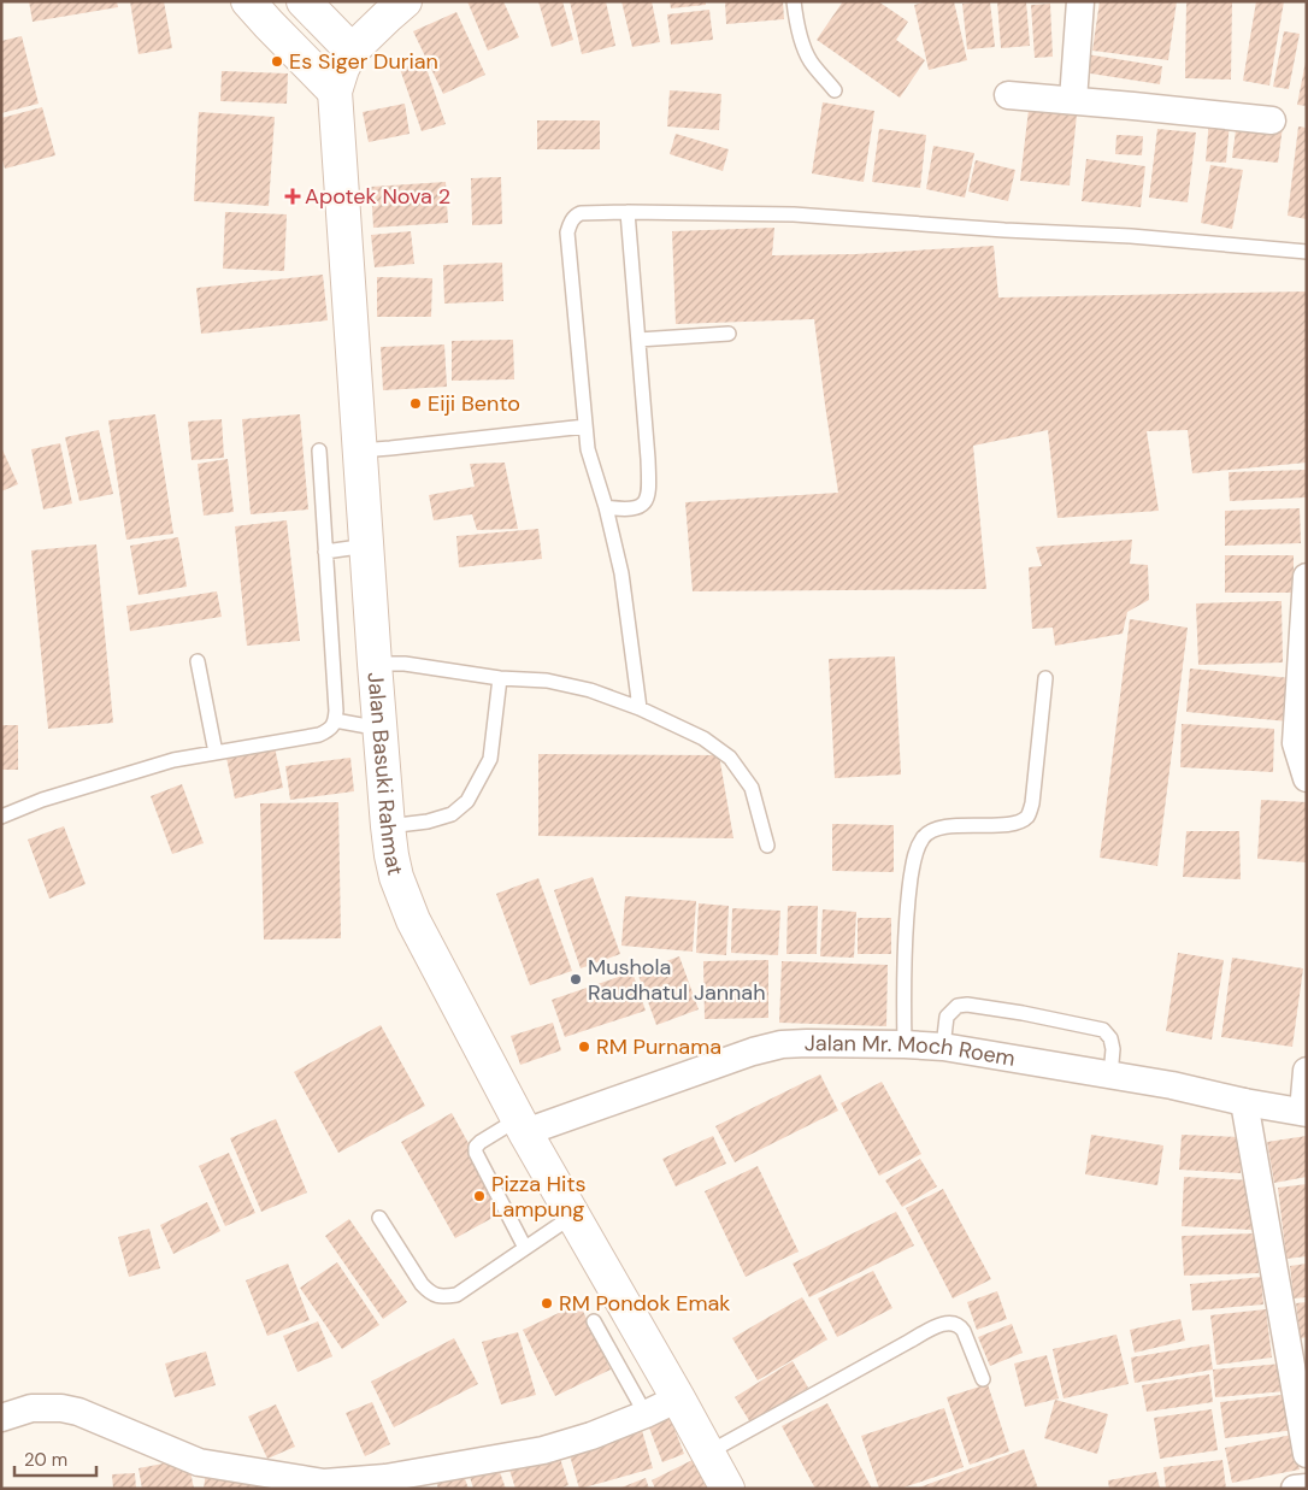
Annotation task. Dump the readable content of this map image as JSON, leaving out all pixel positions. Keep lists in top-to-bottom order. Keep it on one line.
{"streets":{"main road":["Jalan Basuki Rahmat"],"street":["Jalan Mr. Moch Roem"]},"crossings":[["Jalan Basuki Rahmat","Jalan Mr. Moch Roem"]],"places":{"other":["Es Siger Durian","Eiji Bento","Mushola Raudhatul Jannah","RM Purnama","Pizza Hits Lampung","RM Pondok Emak"],"health":["Apotek Nova 2"]},"scale_bar":"20 m"}
